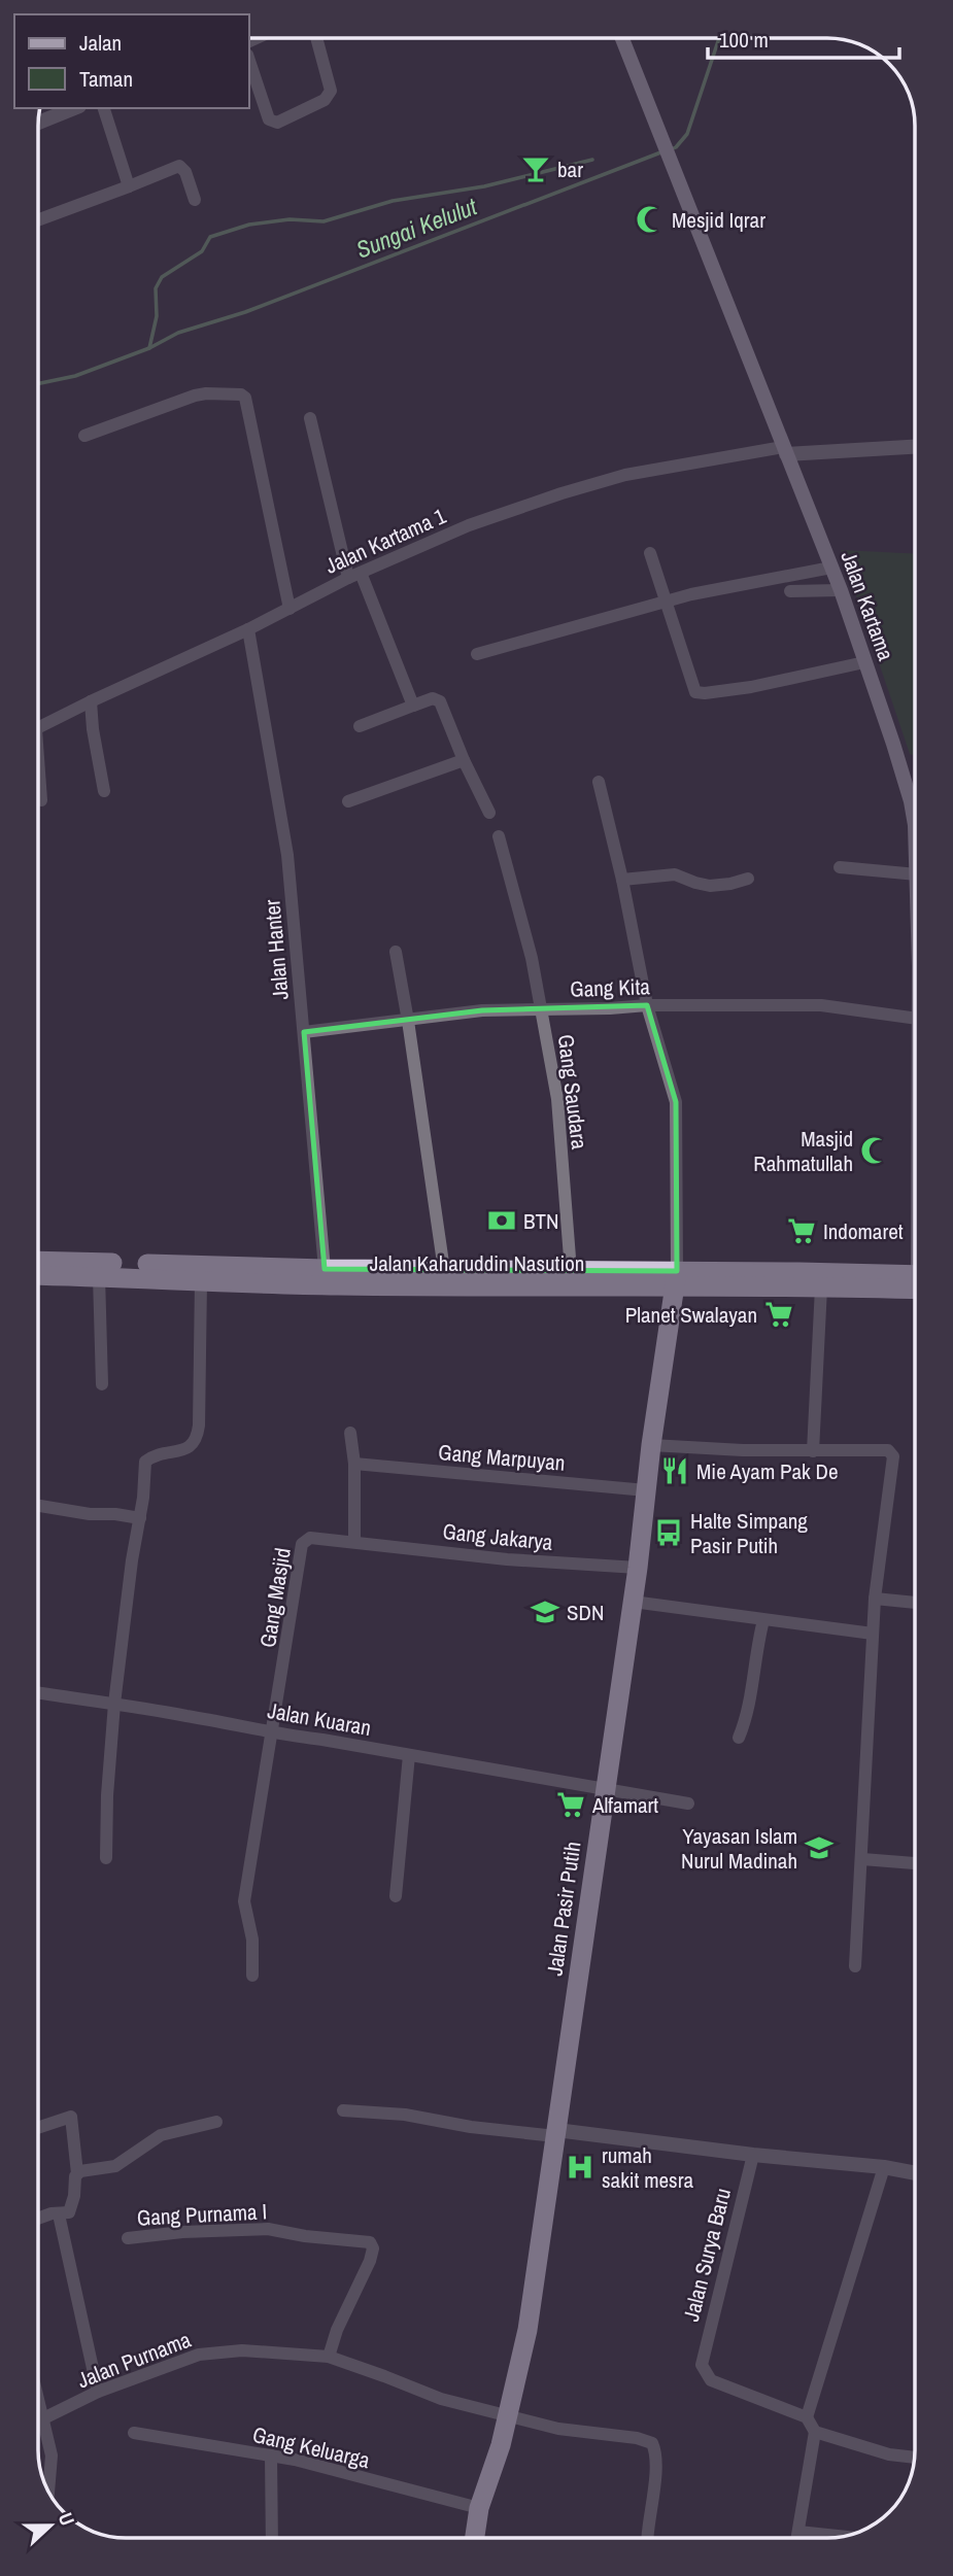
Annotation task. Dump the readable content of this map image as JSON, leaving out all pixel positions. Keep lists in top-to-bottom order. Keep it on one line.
{"streets":{"highway":["Jalan Kaharuddin Nasution","Jalan Pasir Putih"],"main road":["Jalan Kartama"],"street":["Jalan Kartama 1","Jalan Hanter","Gang Kita","Gang Saudara","Gang Marpuyan","Gang Jakarya","Gang Masjid","Jalan Kuaran","Gang Purnama I","Jalan Surya Baru","Jalan Purnama","Gang Keluarga"]},"crossings":[["Jalan Kartama 1","Jalan Kartama"],["Jalan Kartama 1","Jalan Hanter"],["Jalan Hanter","Gang Kita"],["Jalan Hanter","Jalan Kaharuddin Nasution"],["Gang Kita","Gang Saudara"],["Gang Saudara","Jalan Kaharuddin Nasution"],["Jalan Kaharuddin Nasution","Jalan Pasir Putih"],["Gang Marpuyan","Jalan Pasir Putih"],["Gang Jakarya","Gang Masjid"],["Gang Jakarya","Jalan Pasir Putih"],["Gang Masjid","Jalan Kuaran"],["Jalan Kuaran","Jalan Pasir Putih"],["Jalan Pasir Putih","Jalan Purnama"],["Jalan Pasir Putih","Gang Keluarga"],["Gang Purnama I","Jalan Purnama"]],"water":["Sungai Kelulut"],"places":{"bar":["bar"],"mosque":["Mesjid Iqrar","Masjid Rahmatullah"],"bank":["BTN"],"supermarket":["Indomaret","Planet Swalayan","Alfamart"],"restaurant":["Mie Ayam Pak De"],"bus stop":["Halte Simpang Pasir Putih"],"school or university":["SDN","Yayasan Islam Nurul Madinah"],"hospital":["rumah sakit mesra"]},"legend":["Jalan","Taman"],"scale_bar":"100 m","north":"right"}
